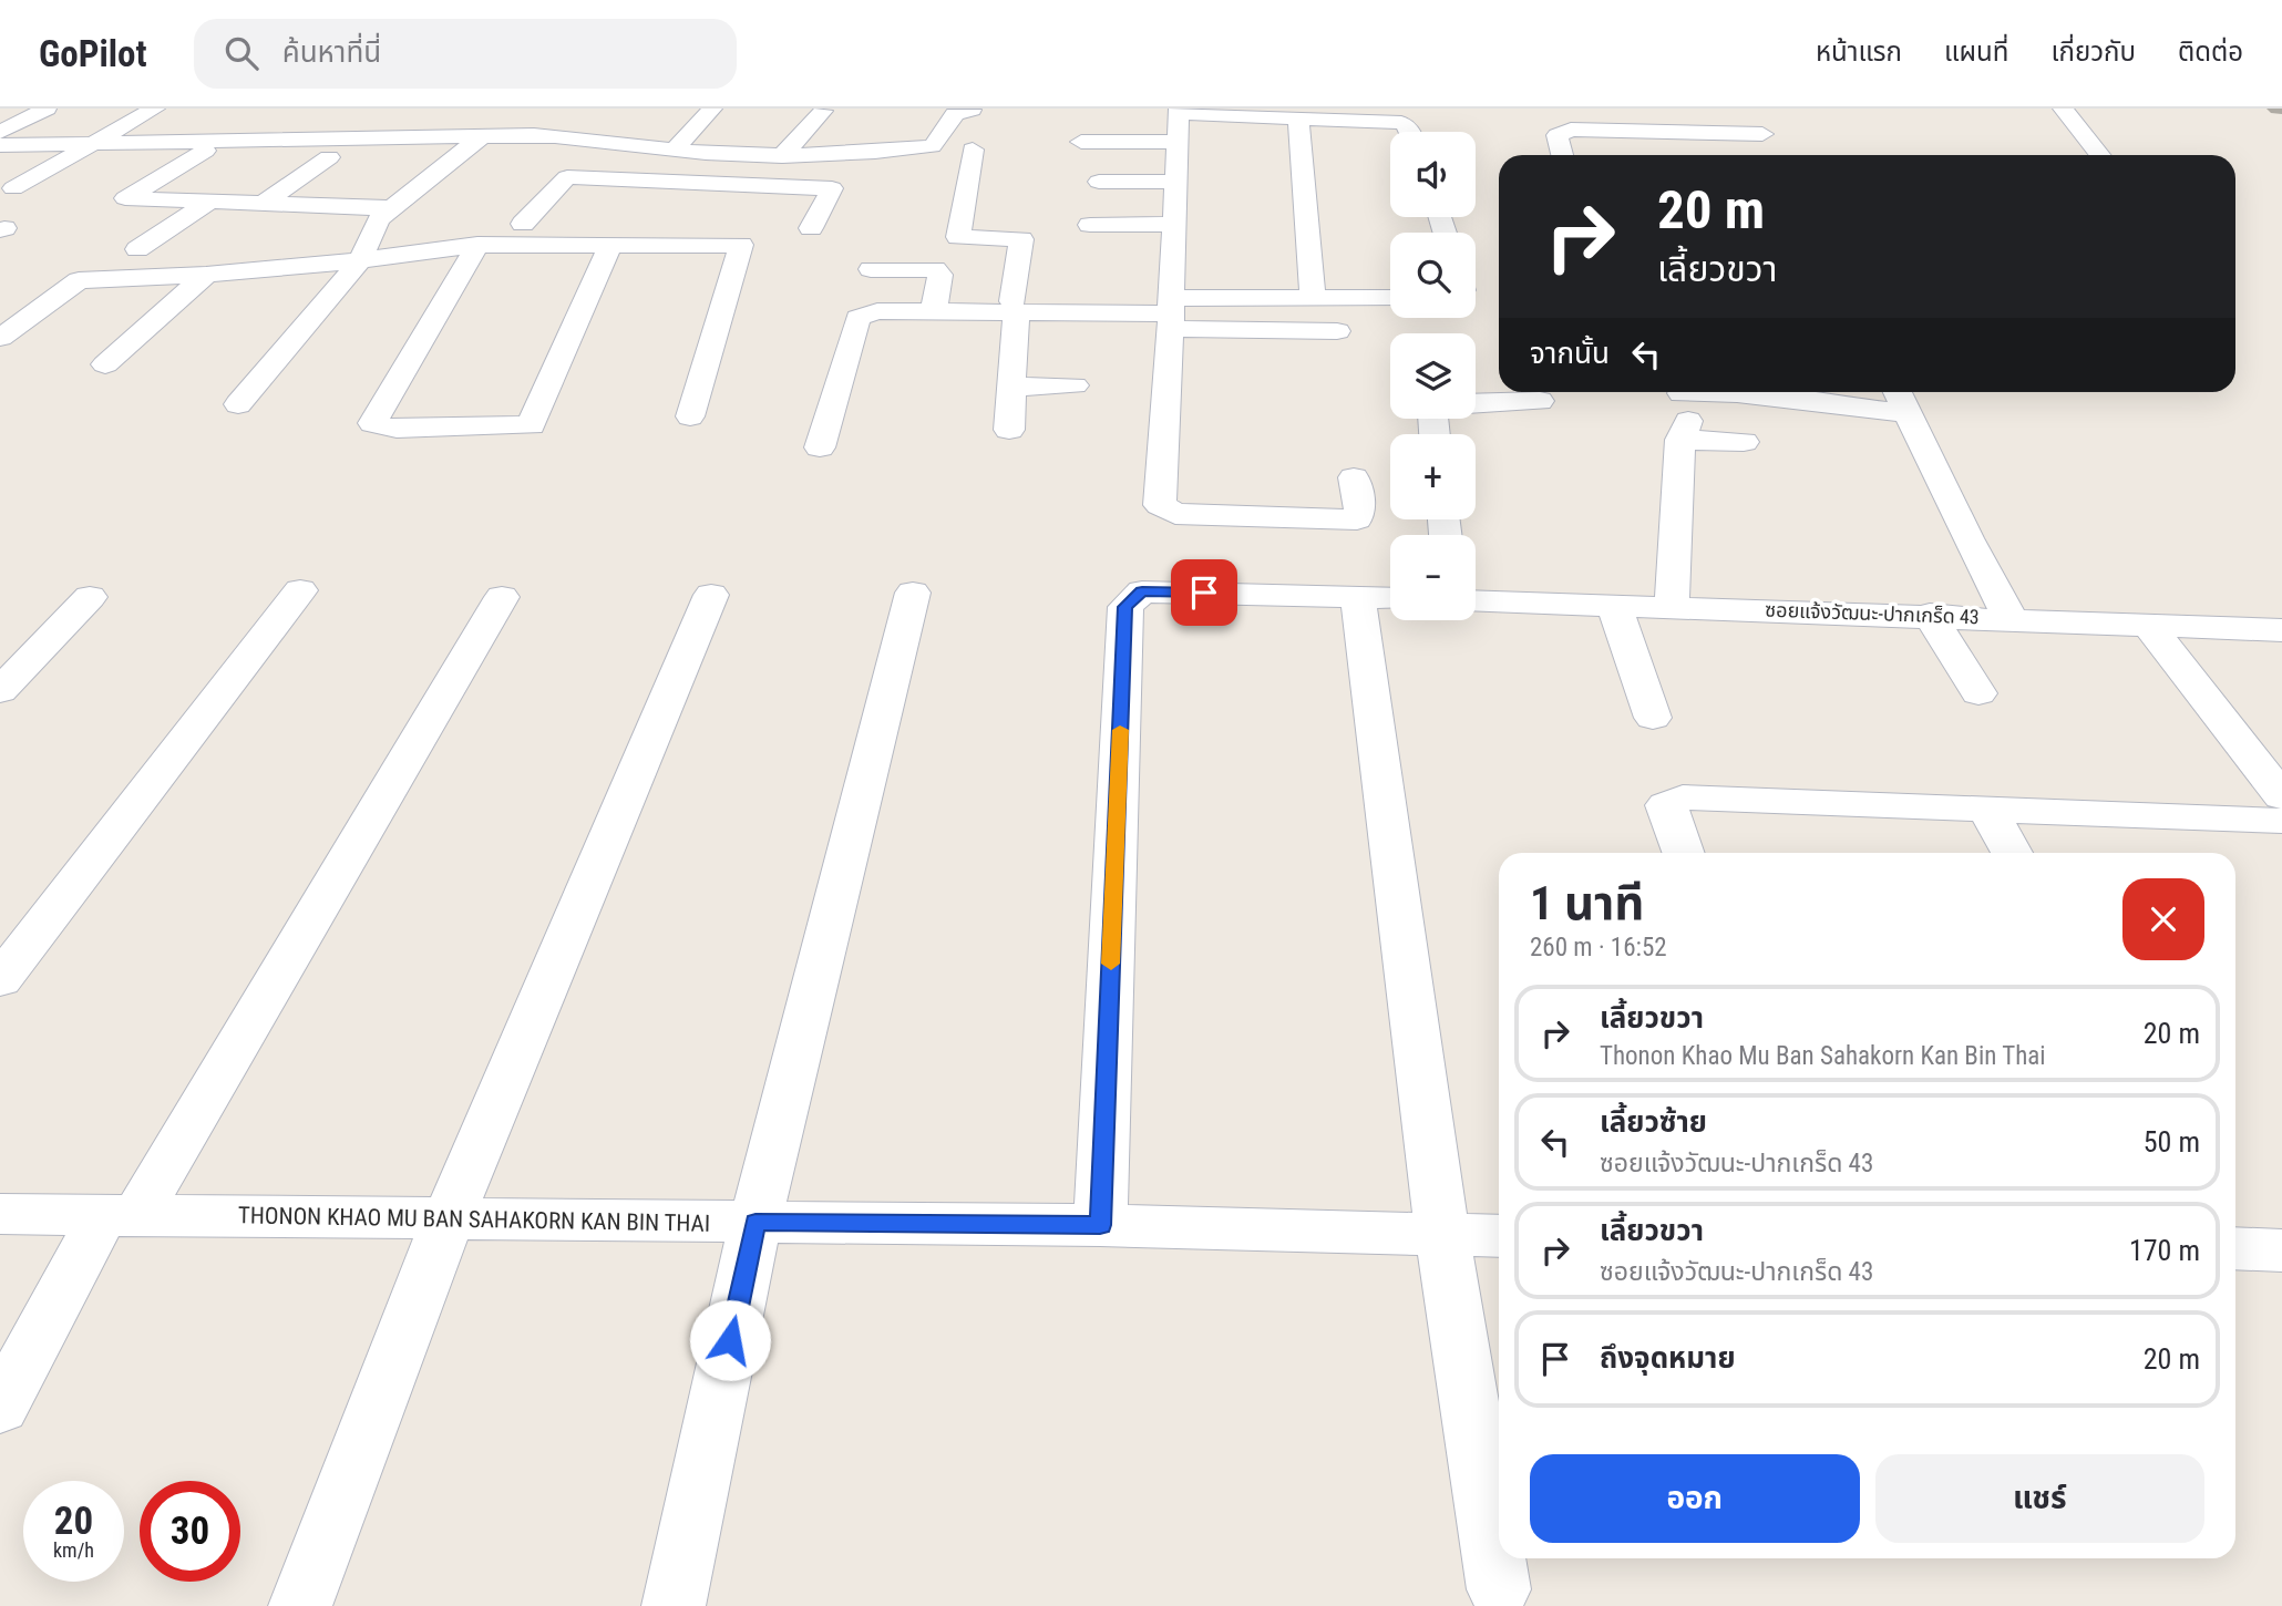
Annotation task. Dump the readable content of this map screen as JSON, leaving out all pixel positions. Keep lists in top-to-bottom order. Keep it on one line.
{"streets":{"street":["ซอยแจ้งวัฒนะ-ปากเกร็ด 43","THONON KHAO MU BAN SAHAKORN KAN BIN THAI"]},"page":{"header":"GoPilot","search":"ค้นหาที่นี่","nav":["หน้าแรก","แผนที่","เกี่ยวกับ","ติดต่อ"],"map_buttons":["+","−"],"turn":["20 m","เลี้ยวขวา"],"then":"จากนั้น","heading":["1 นาที","260 m · 16:52"],"list":[{"name":"เลี้ยวขวา","note":"Thonon Khao Mu Ban Sahakorn Kan Bin Thai","value":"20 m"},{"name":"เลี้ยวซ้าย","note":"ซอยแจ้งวัฒนะ-ปากเกร็ด 43","value":"50 m"},{"name":"เลี้ยวขวา","note":"ซอยแจ้งวัฒนะ-ปากเกร็ด 43","value":"170 m"},{"name":"ถึงจุดหมาย","value":"20 m"}],"buttons":["ออก","แชร์"],"speed":"20 km/h","limit":"30"}}
